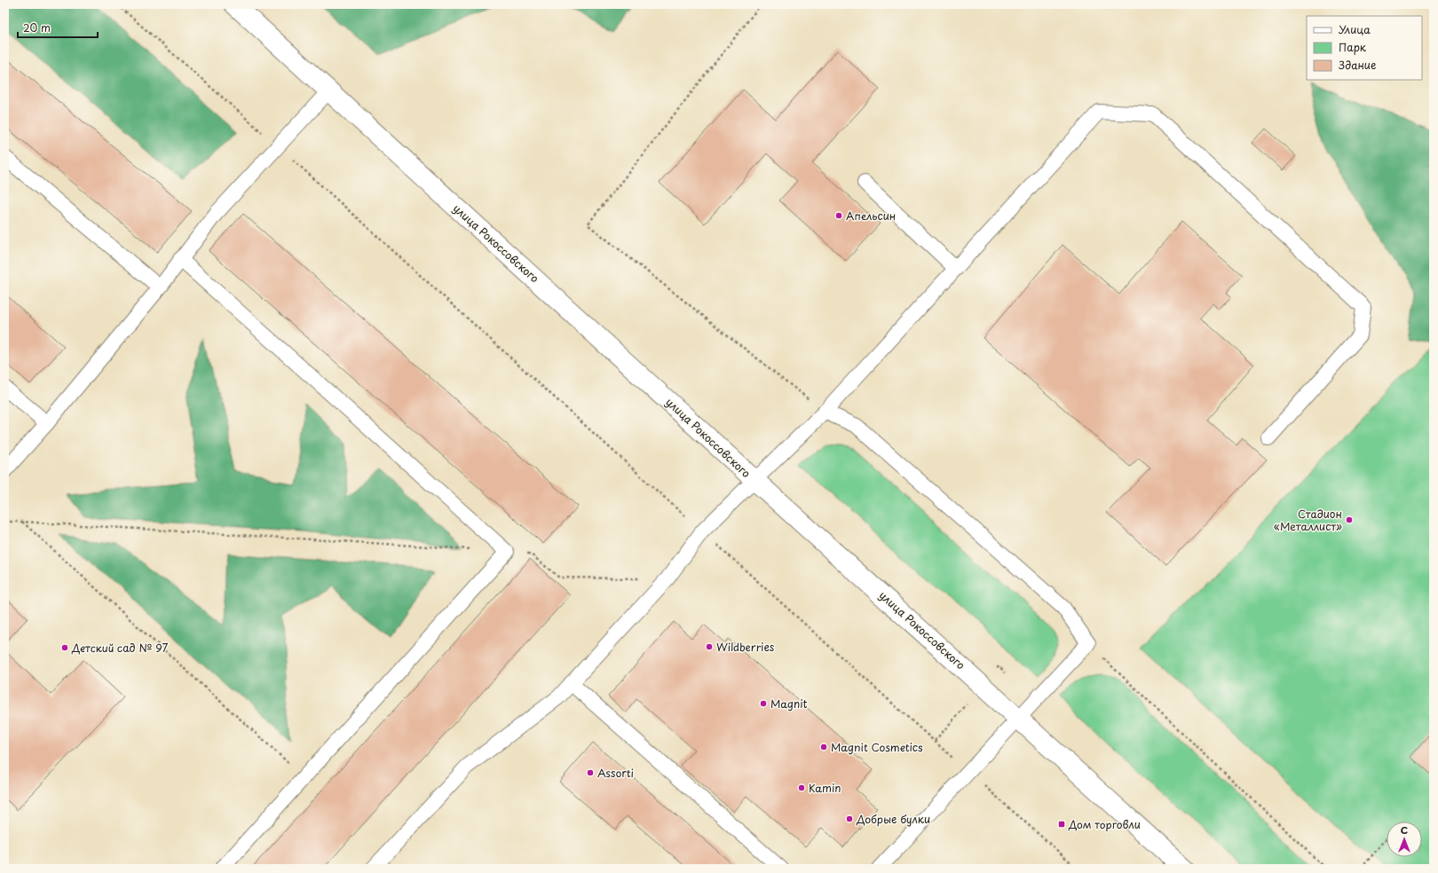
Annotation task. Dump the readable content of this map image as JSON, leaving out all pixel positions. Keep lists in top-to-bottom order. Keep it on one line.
{"streets":{"street":["улица Рокоссовского"]},"places":{"other":["Апельсин","Стадион «Металлист»","Wildberries","Детский сад № 97","Magnit","Magnit Cosmetics","Assorti","Kamin","Добрые булки"],"transit":["Дом торговли"]},"legend":["Улица","Парк","Здание"],"scale_bar":"20 m","north":"top"}
